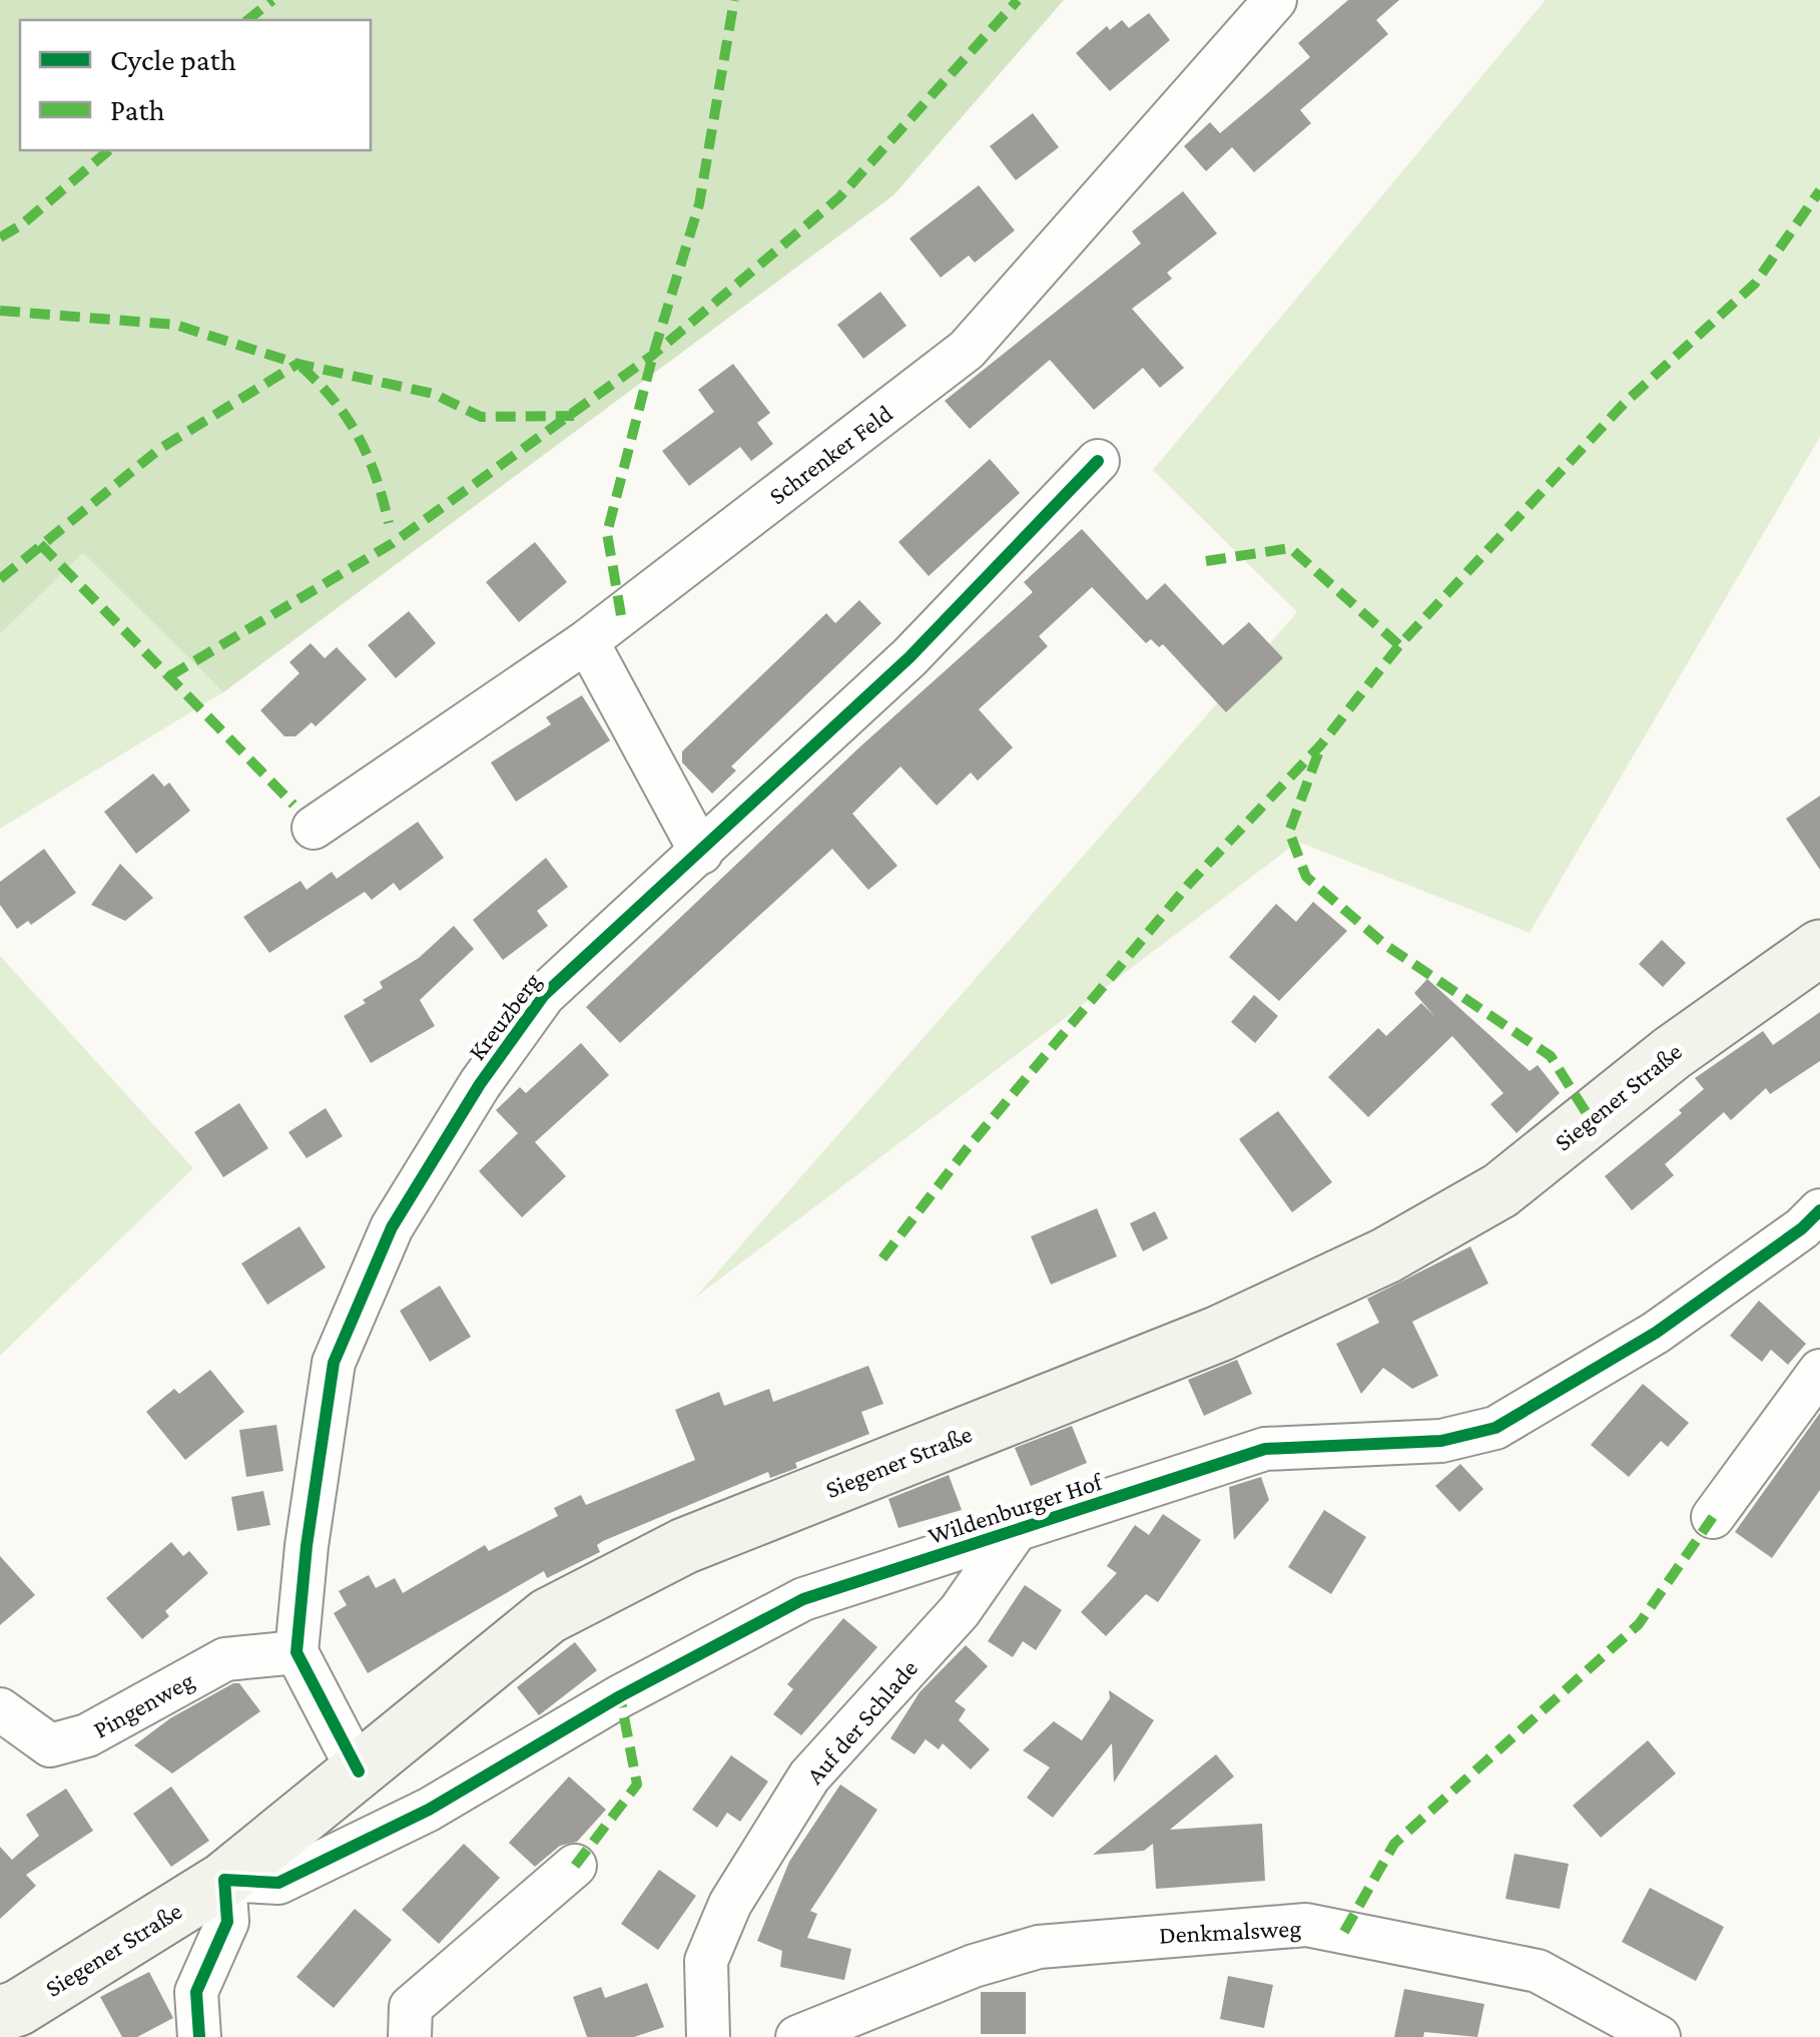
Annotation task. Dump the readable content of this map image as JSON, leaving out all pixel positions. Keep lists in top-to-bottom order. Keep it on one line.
{"streets":{"main road":["Siegener Straße"],"street":["Schrenker Feld","Kreuzberg","Wildenburger Hof","Pingenweg","Auf der Schlade","Denkmalsweg"]},"crossings":[["Kreuzberg","Pingenweg"],["Siegener Straße","Wildenburger Hof"],["Wildenburger Hof","Auf der Schlade"]],"legend":["Cycle path","Path"]}
